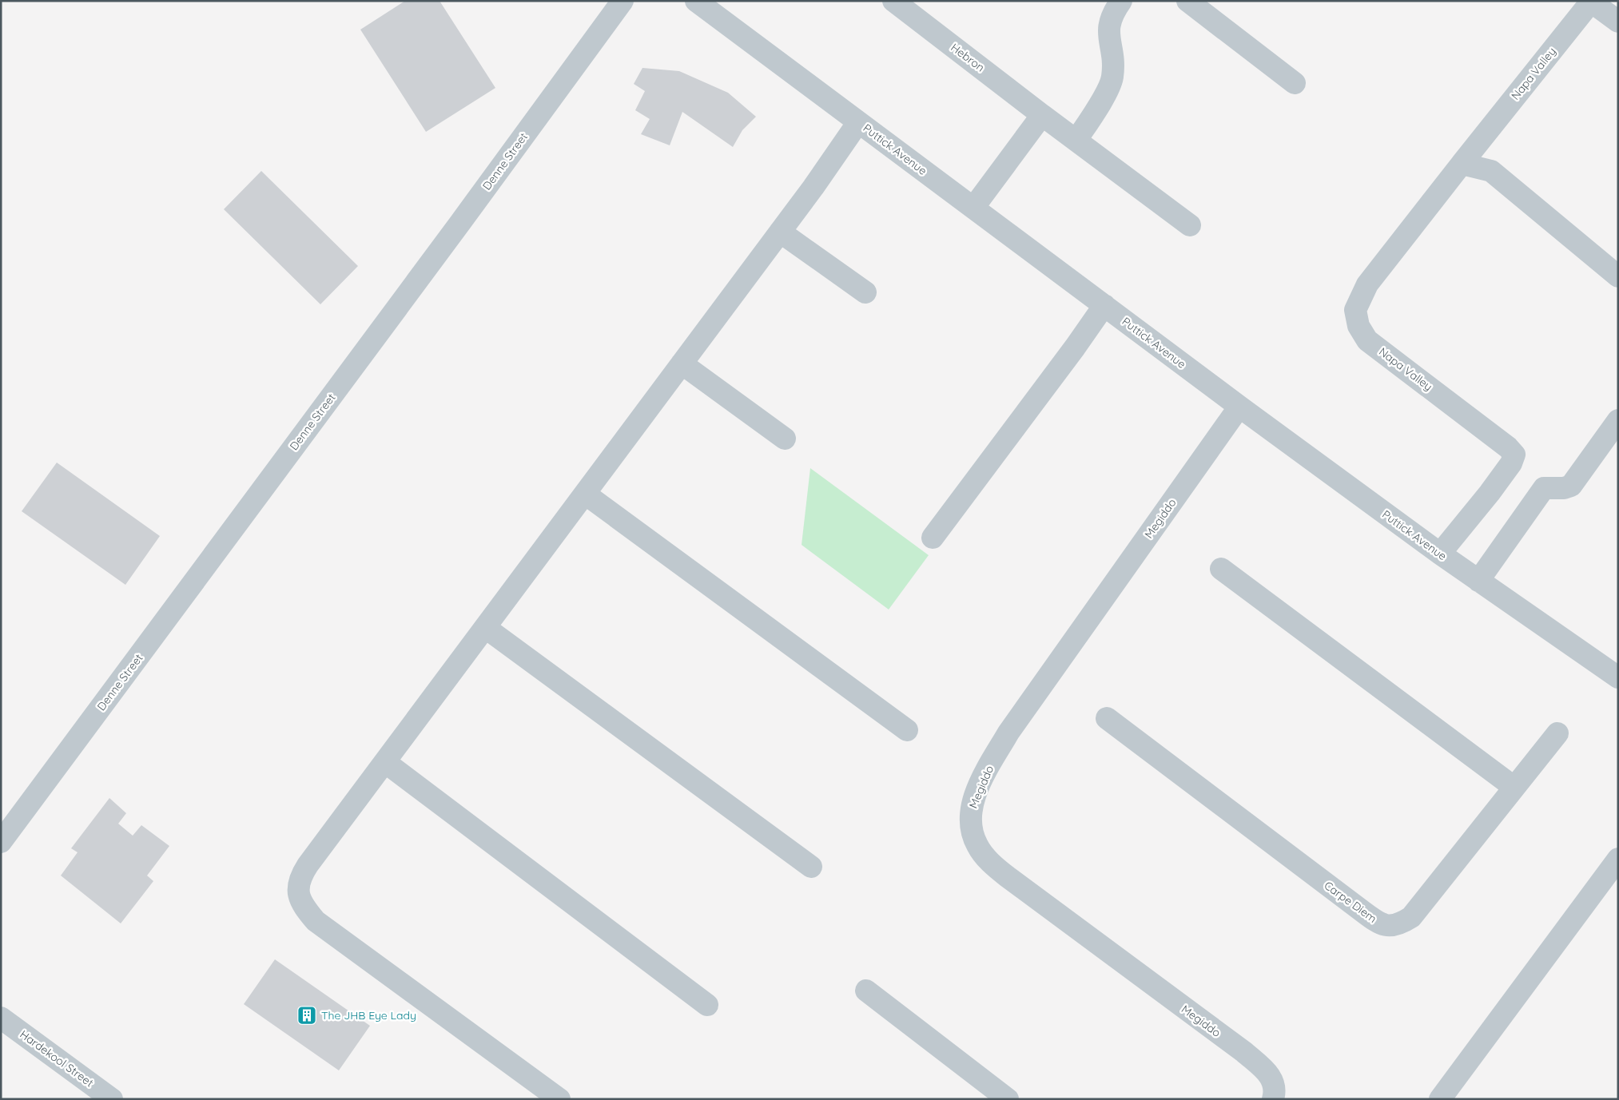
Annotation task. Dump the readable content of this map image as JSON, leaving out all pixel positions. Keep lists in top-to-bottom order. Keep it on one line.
{"streets":{"street":["Hebron","Napa Valley","Puttick Avenue","Denne Street","Megiddo","Carpe Diem","Hardekool Street"]},"crossings":[["Napa Valley","Puttick Avenue"],["Puttick Avenue","Megiddo"]],"places":{"building":["The JHB Eye Lady"]}}
